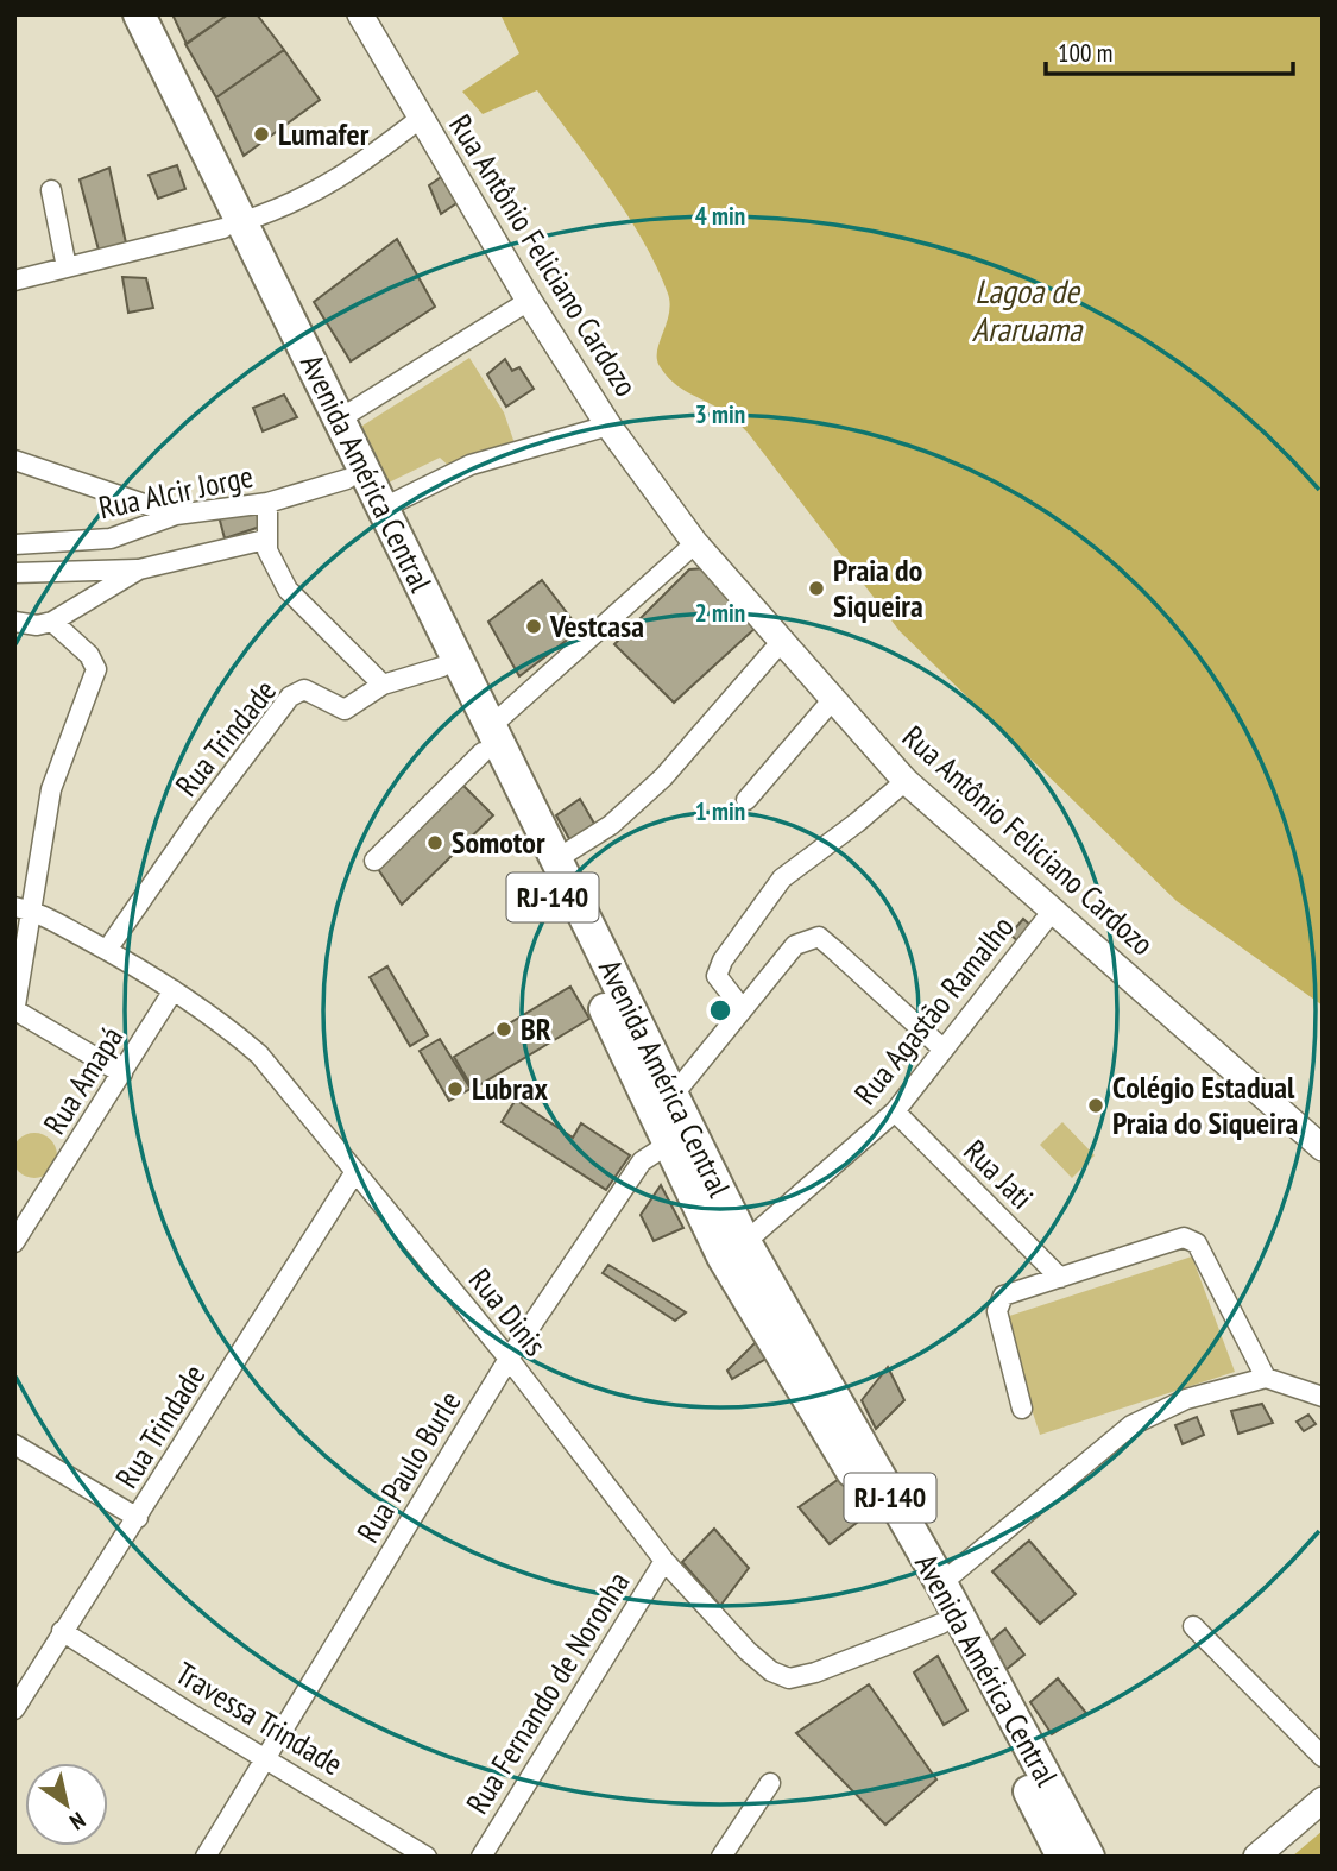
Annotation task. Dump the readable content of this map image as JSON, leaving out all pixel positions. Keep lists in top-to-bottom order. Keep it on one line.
{"streets":{"highway":["Avenida América Central","RJ-140"],"street":["Rua Antônio Feliciano Cardozo","Rua Alcir Jorge","Rua Trindade","Rua Agastão Ramalho","Rua Amapá","Rua Jati","Rua Dinis","Rua Paulo Burle","Rua Fernando de Noronha","Travessa Trindade"]},"crossings":[["Rua Antônio Feliciano Cardozo","Rua Agastão Ramalho"],["Avenida América Central","Rua Alcir Jorge"],["Avenida América Central","Rua Trindade"],["Avenida América Central","Rua Agastão Ramalho"],["Avenida América Central","Rua Dinis"],["Avenida América Central","Rua Paulo Burle"],["Rua Trindade","Rua Dinis"],["Rua Trindade","Travessa Trindade"],["Rua Agastão Ramalho","Rua Jati"],["Rua Amapá","Rua Dinis"],["Rua Dinis","Rua Paulo Burle"],["Rua Dinis","Rua Fernando de Noronha"],["Rua Paulo Burle","Travessa Trindade"]],"water":["Lagoa de Araruama"],"places":["Lumafer","Praia do Siqueira","Vestcasa","Somotor","BR","Lubrax","Colégio Estadual Praia do Siqueira"],"scale_bar":"100 m","north":"bottom right","rings":["4 min","3 min","2 min","1 min"]}
